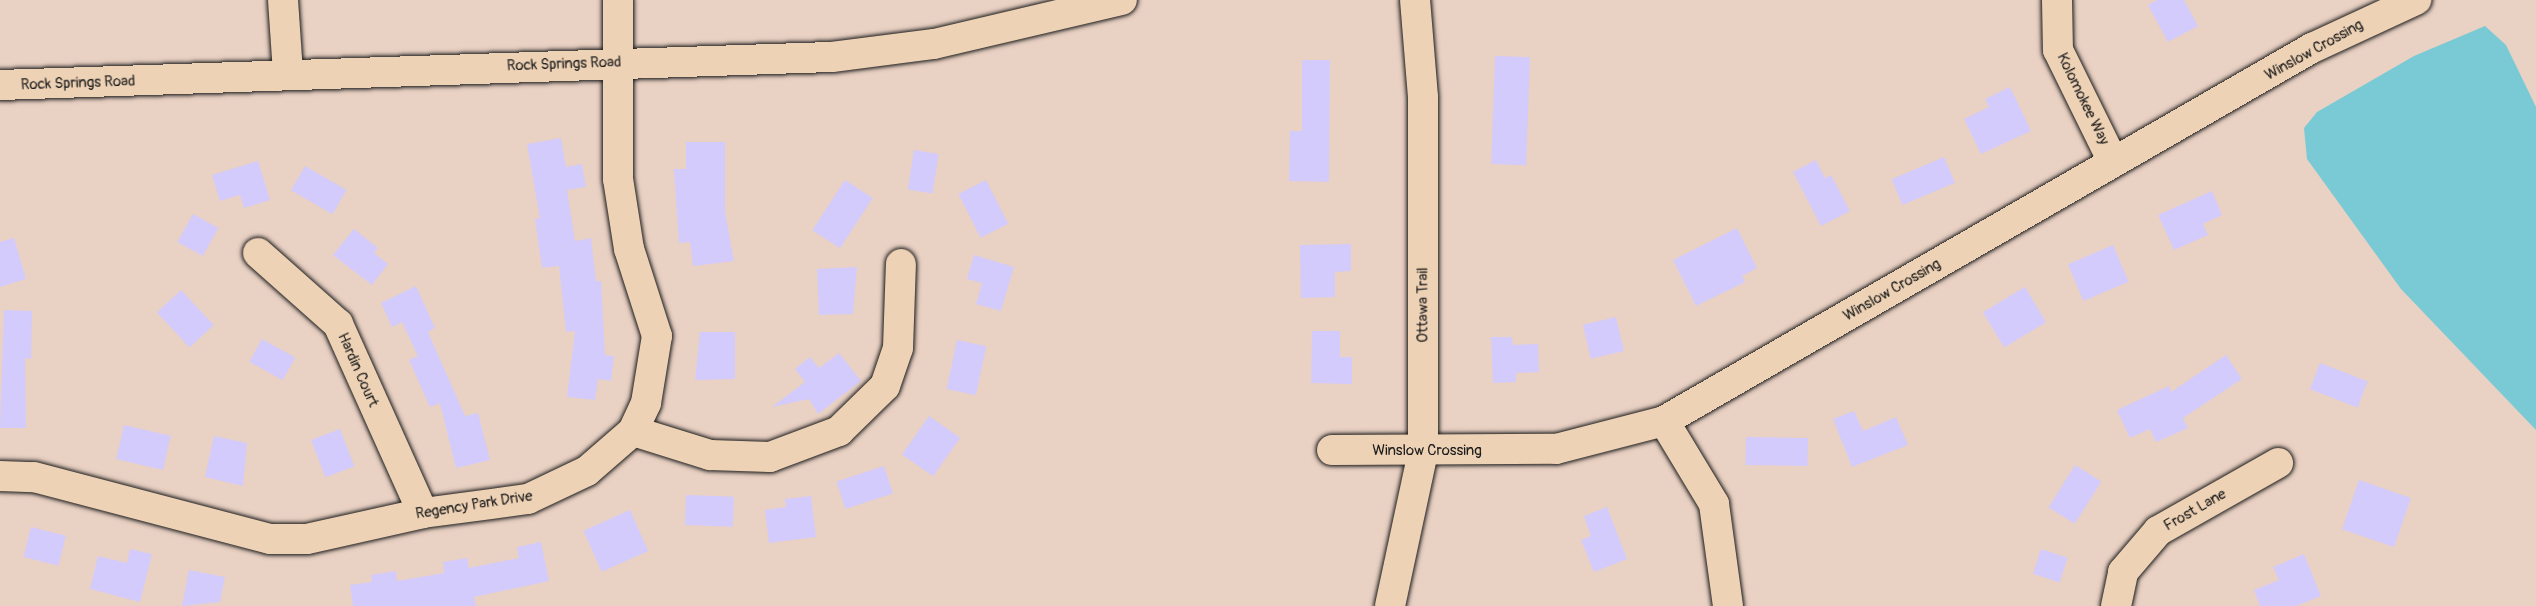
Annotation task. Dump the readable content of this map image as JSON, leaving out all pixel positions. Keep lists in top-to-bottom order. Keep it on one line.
{"streets":{"street":["Winslow Crossing","Rock Springs Road","Kolomokee Way","Ottawa Trail","Hardin Court","Regency Park Drive","Frost Lane"]},"crossings":[["Winslow Crossing","Kolomokee Way"],["Winslow Crossing","Ottawa Trail"],["Rock Springs Road","Regency Park Drive"],["Hardin Court","Regency Park Drive"]]}
